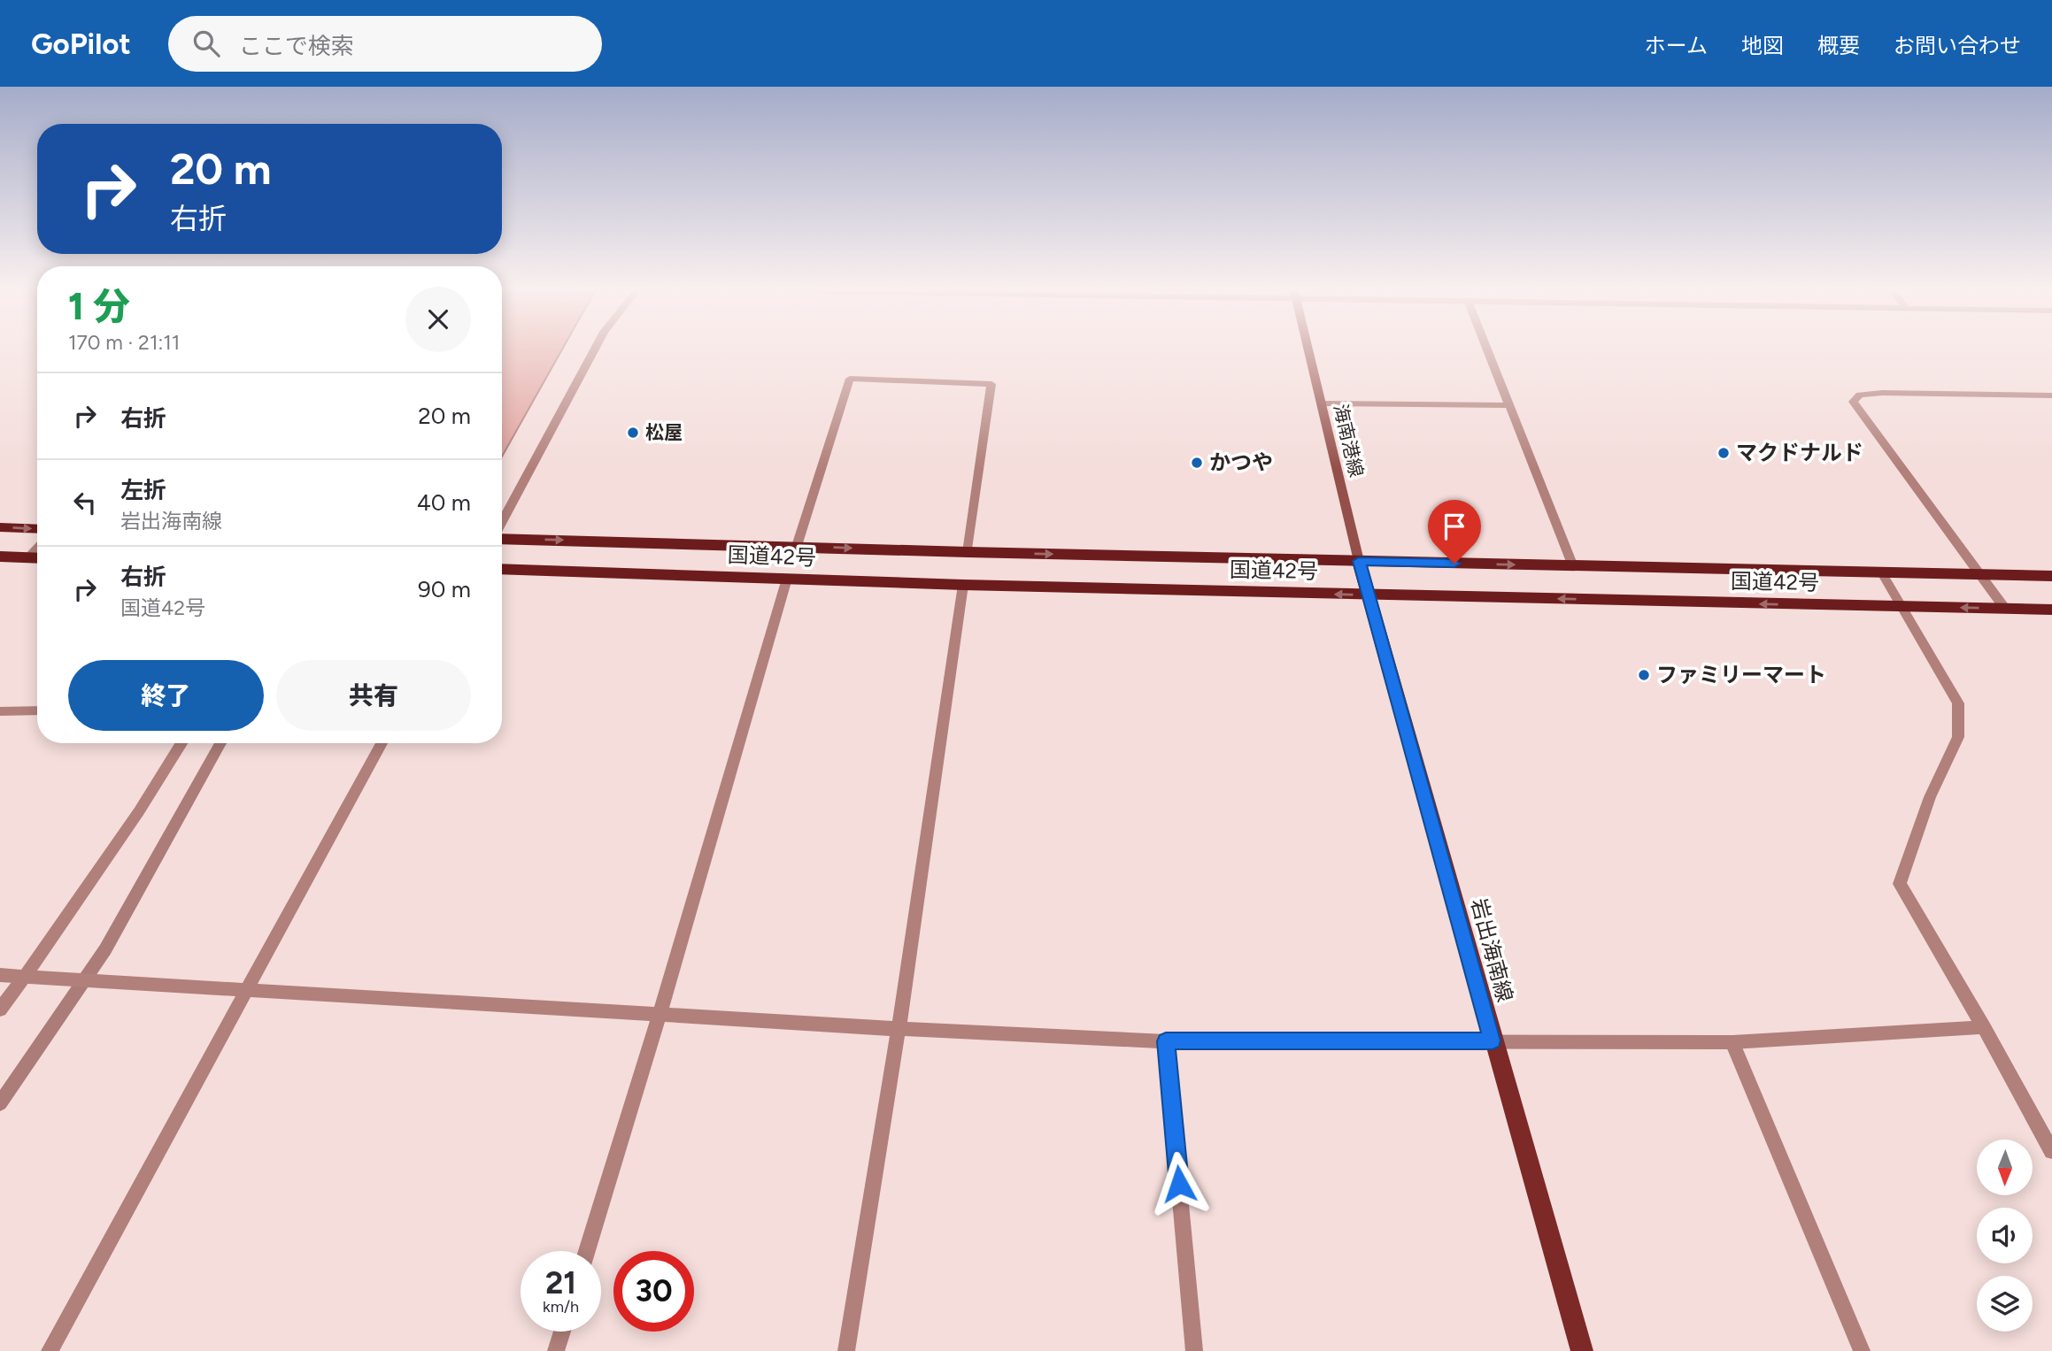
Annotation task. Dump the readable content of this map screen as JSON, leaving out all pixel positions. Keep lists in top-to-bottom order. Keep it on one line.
{"streets":{"highway":["国道42号"],"main road":["海南港線","岩出海南線"]},"crossings":[["海南港線","国道42号"],["海南港線","岩出海南線"],["国道42号","岩出海南線"]],"places":["松屋","マクドナルド","かつや","ファミリーマート"],"north":"bottom","page":{"header":"GoPilot","search":"ここで検索","nav":["ホーム","地図","概要","お問い合わせ"],"turn":["20 m","右折"],"heading":["1 分","170 m · 21:11"],"list":[{"name":"右折","value":"20 m"},{"name":"左折","note":"岩出海南線","value":"40 m"},{"name":"右折","note":"国道42号","value":"90 m"}],"buttons":["終了","共有"],"speed":"21 km/h","limit":"30"}}
